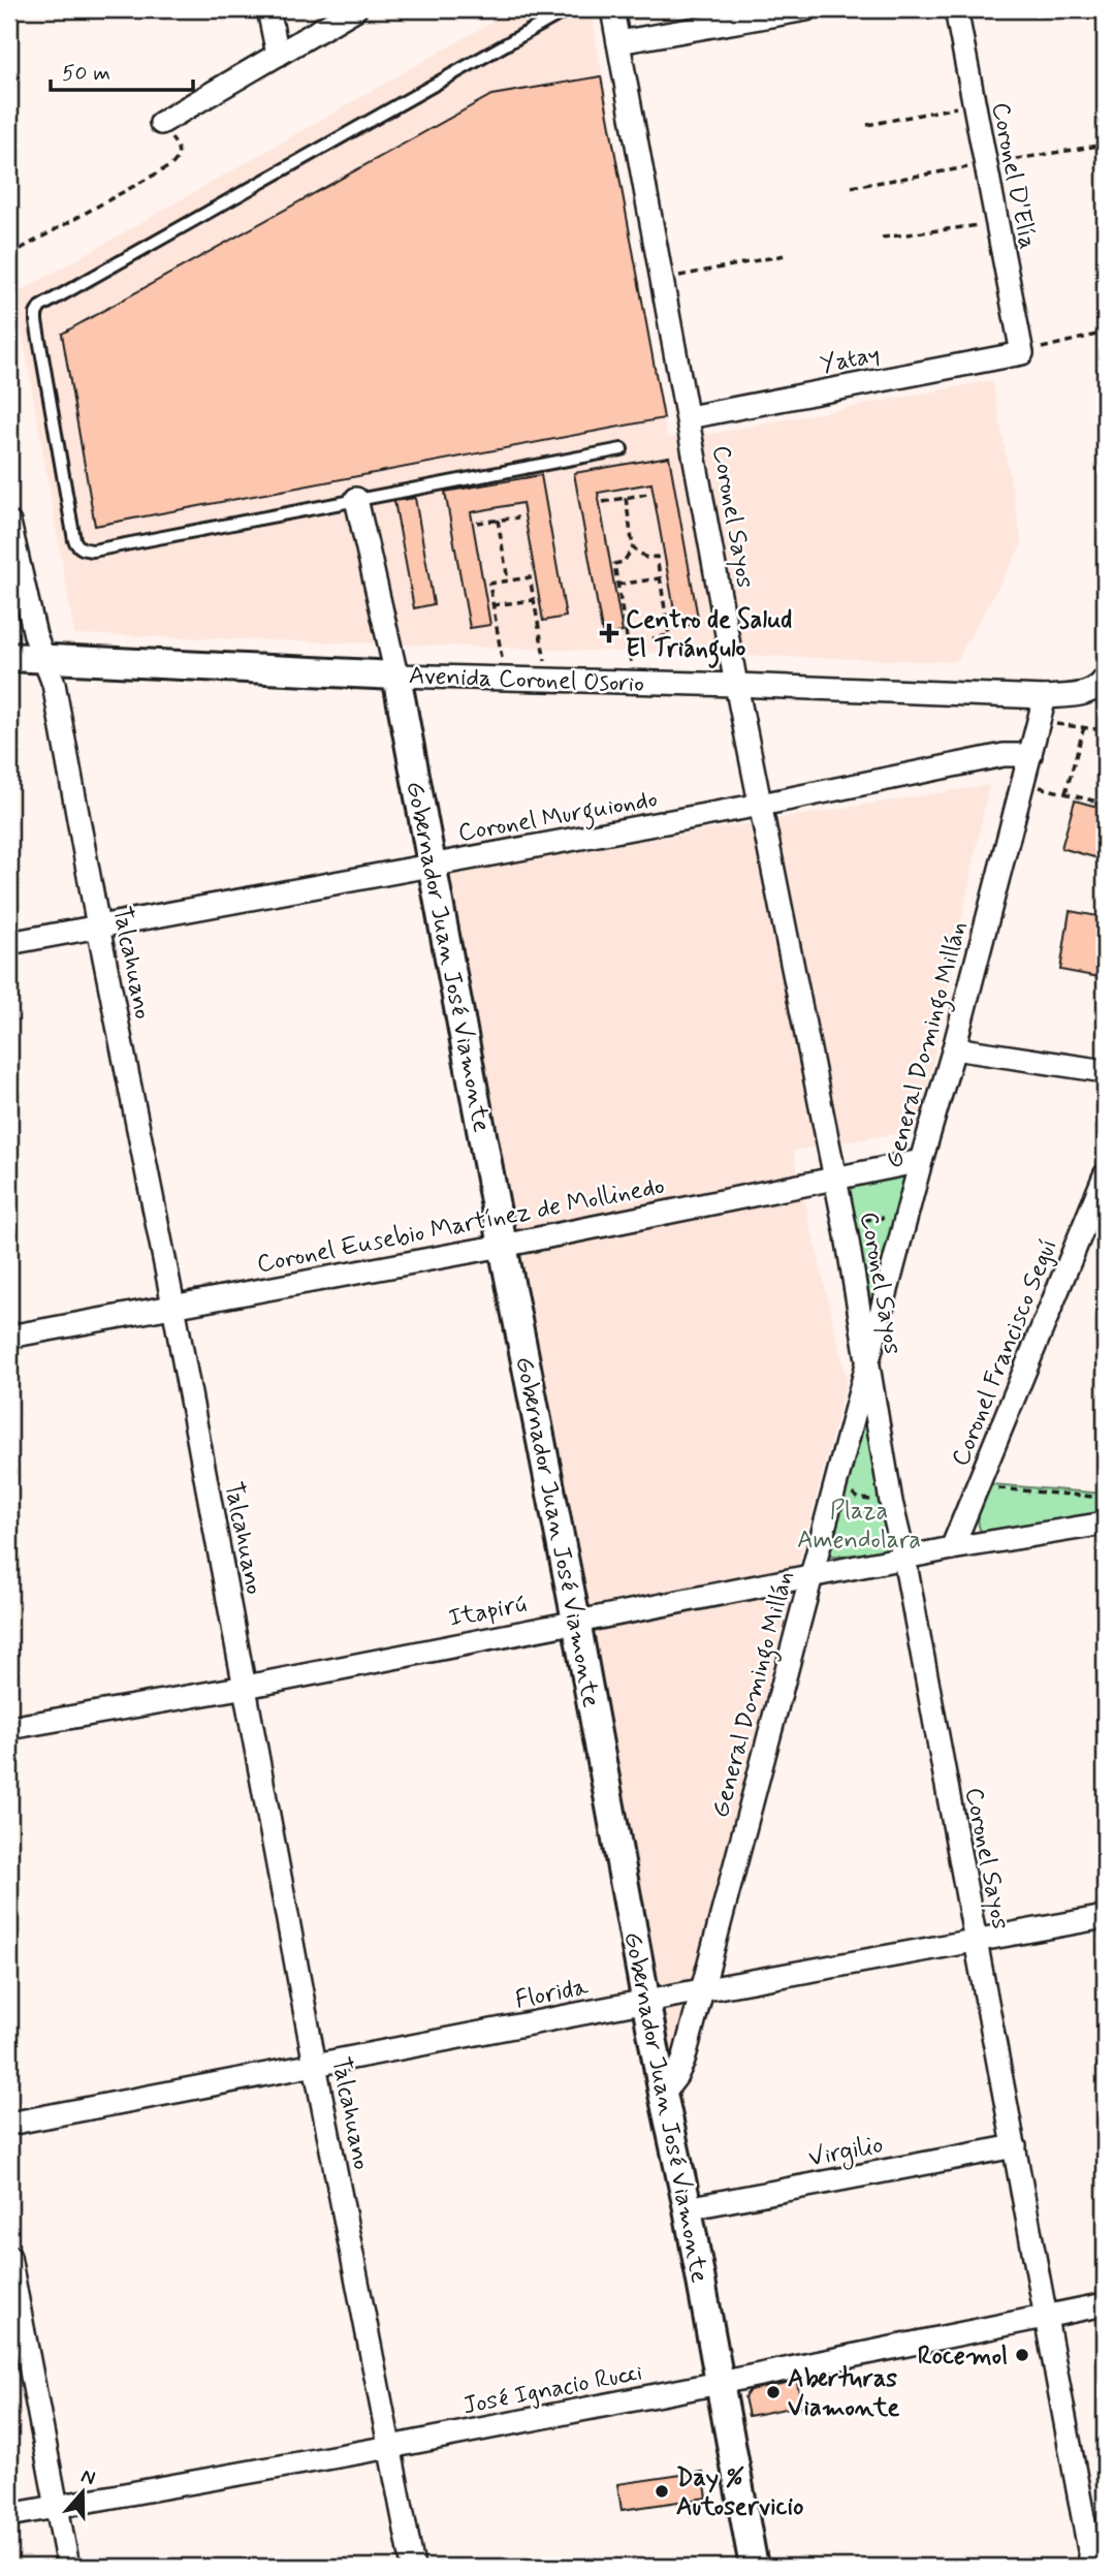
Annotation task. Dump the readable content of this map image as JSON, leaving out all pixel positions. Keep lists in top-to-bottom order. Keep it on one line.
{"streets":{"street":["Coronel D'Elía","Yatay","Coronel Sayos","Avenida Coronel Osorio","Coronel Murguiondo","Gobernador Juan José Viamonte","Talcahuano","General Domingo Millán","Coronel Eusebio Martínez de Mollinedo","Coronel Francisco Seguí","Itapirú","Florida","Virgilio","José Ignacio Rucci"]},"crossings":[["Coronel D'Elía","Yatay"],["Yatay","Coronel Sayos"],["Coronel Sayos","Avenida Coronel Osorio"],["Coronel Sayos","Coronel Murguiondo"],["Coronel Sayos","General Domingo Millán"],["Coronel Sayos","Coronel Eusebio Martínez de Mollinedo"],["Coronel Sayos","Itapirú"],["Coronel Sayos","Florida"],["Coronel Sayos","Virgilio"],["Coronel Sayos","José Ignacio Rucci"],["Avenida Coronel Osorio","Gobernador Juan José Viamonte"],["Avenida Coronel Osorio","Talcahuano"],["Avenida Coronel Osorio","General Domingo Millán"],["Coronel Murguiondo","Gobernador Juan José Viamonte"],["Coronel Murguiondo","Talcahuano"],["Coronel Murguiondo","General Domingo Millán"],["Gobernador Juan José Viamonte","General Domingo Millán"],["Gobernador Juan José Viamonte","Coronel Eusebio Martínez de Mollinedo"],["Gobernador Juan José Viamonte","Itapirú"],["Gobernador Juan José Viamonte","Florida"],["Gobernador Juan José Viamonte","Virgilio"],["Gobernador Juan José Viamonte","José Ignacio Rucci"],["Talcahuano","Coronel Eusebio Martínez de Mollinedo"],["Talcahuano","Itapirú"],["Talcahuano","Florida"],["Talcahuano","José Ignacio Rucci"],["General Domingo Millán","Coronel Eusebio Martínez de Mollinedo"],["General Domingo Millán","Itapirú"],["General Domingo Millán","Florida"],["Coronel Francisco Seguí","Itapirú"]],"parks":["Plaza Amendolara"],"places":{"health":["Centro de Salud El Triángulo"],"other":["Rocemol","Aberturas Viamonte","Day % Autoservicio"]},"scale_bar":"50 m","north":"top"}
